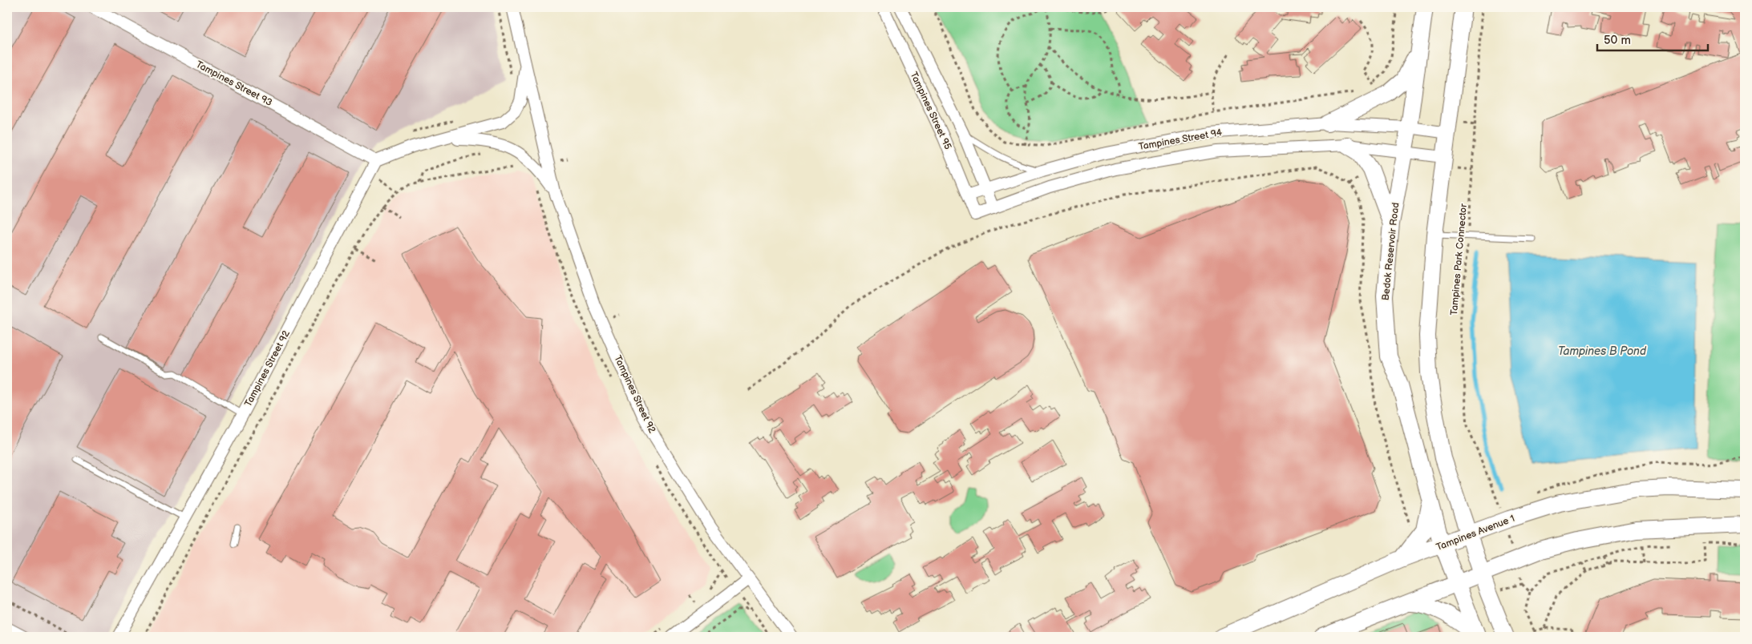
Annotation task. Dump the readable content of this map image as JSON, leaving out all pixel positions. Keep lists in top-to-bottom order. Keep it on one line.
{"streets":{"main road":["Bedok Reservoir Road","Tampines Avenue 1"],"street":["Tampines Street 93","Tampines Street 95","Tampines Street 94","Tampines Street 92"],"path":["Tampines Park Connector"]},"crossings":[["Tampines Street 93","Tampines Street 92"],["Tampines Street 95","Tampines Street 94"],["Tampines Street 94","Bedok Reservoir Road"],["Bedok Reservoir Road","Tampines Avenue 1"]],"water":["Tampines B Pond"],"scale_bar":"50 m"}
